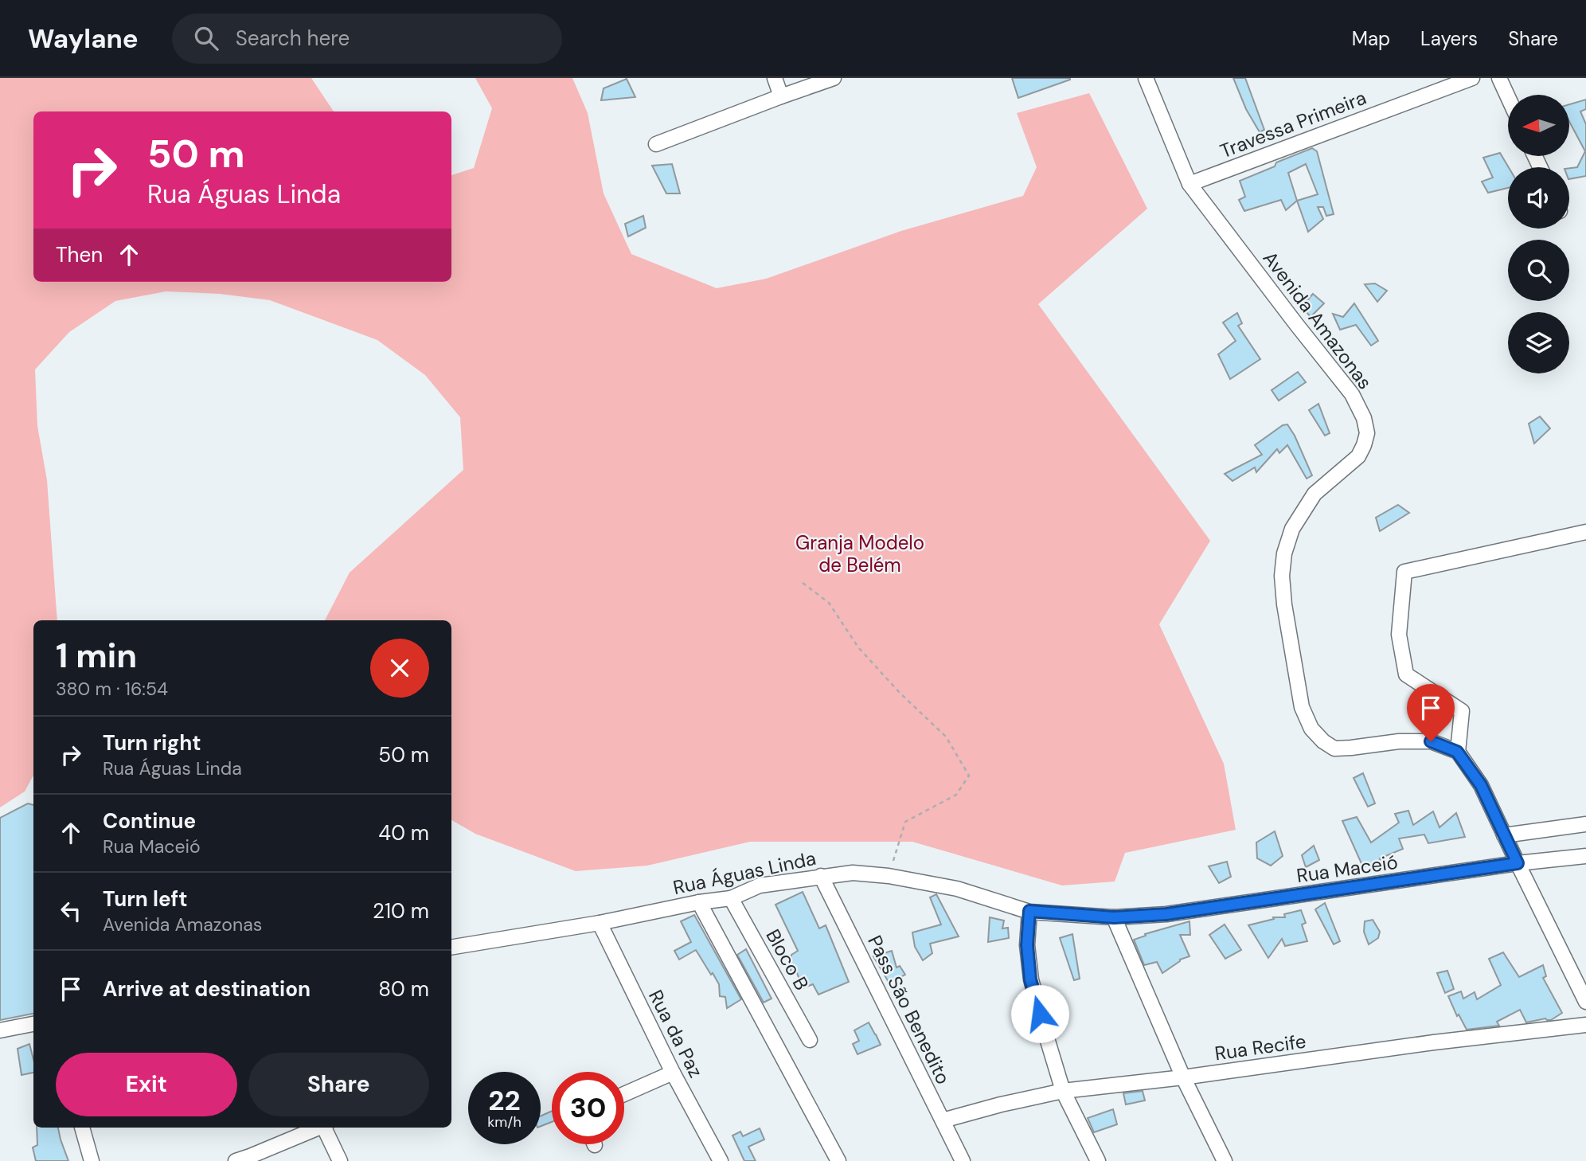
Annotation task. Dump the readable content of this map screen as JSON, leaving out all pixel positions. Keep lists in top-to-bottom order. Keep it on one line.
{"streets":{"street":["Travessa Primeira","Avenida Amazonas","Rua Maceió","Rua Águas Linda","Bloco B","Pass São Benedito","Rua da Paz","Rua Recife"]},"crossings":[["Travessa Primeira","Avenida Amazonas"],["Rua Maceió","Rua Águas Linda"],["Rua Águas Linda","Bloco B"],["Rua Águas Linda","Pass São Benedito"],["Rua Águas Linda","Rua da Paz"],["Pass São Benedito","Rua Recife"]],"parks":["Granja Modelo de Belém"],"north":"left","page":{"header":"Waylane","search":"Search here","nav":["Map","Layers","Share"],"turn":["50 m","Rua Águas Linda"],"then":"Then","heading":["1 min","380 m · 16:54"],"list":[{"name":"Turn right","note":"Rua Águas Linda","value":"50 m"},{"name":"Continue","note":"Rua Maceió","value":"40 m"},{"name":"Turn left","note":"Avenida Amazonas","value":"210 m"},{"name":"Arrive at destination","value":"80 m"}],"buttons":["Exit","Share"],"speed":"22 km/h","limit":"30"}}
